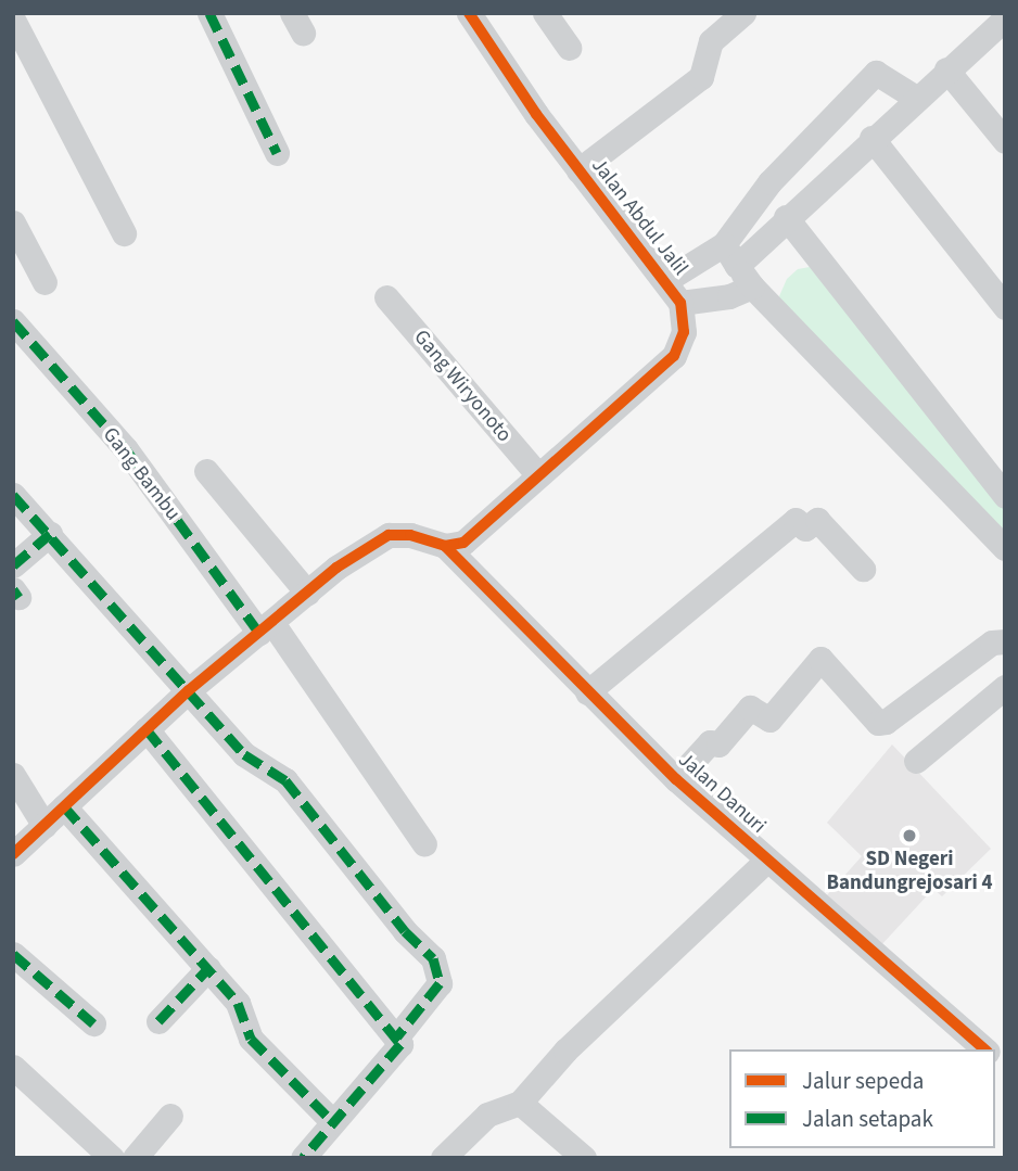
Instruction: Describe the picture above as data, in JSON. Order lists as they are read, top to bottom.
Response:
{
  "streets": {
    "street": [
      "Jalan Abdul Jalil",
      "Gang Wiryonoto",
      "Gang Bambu",
      "Jalan Danuri"
    ]
  },
  "crossings": [
    ["Jalan Abdul Jalil", "Gang Wiryonoto"],
    ["Jalan Abdul Jalil", "Jalan Danuri"]
  ],
  "places": ["SD Negeri Bandungrejosari 4"],
  "legend": ["Jalur sepeda", "Jalan setapak"]
}
